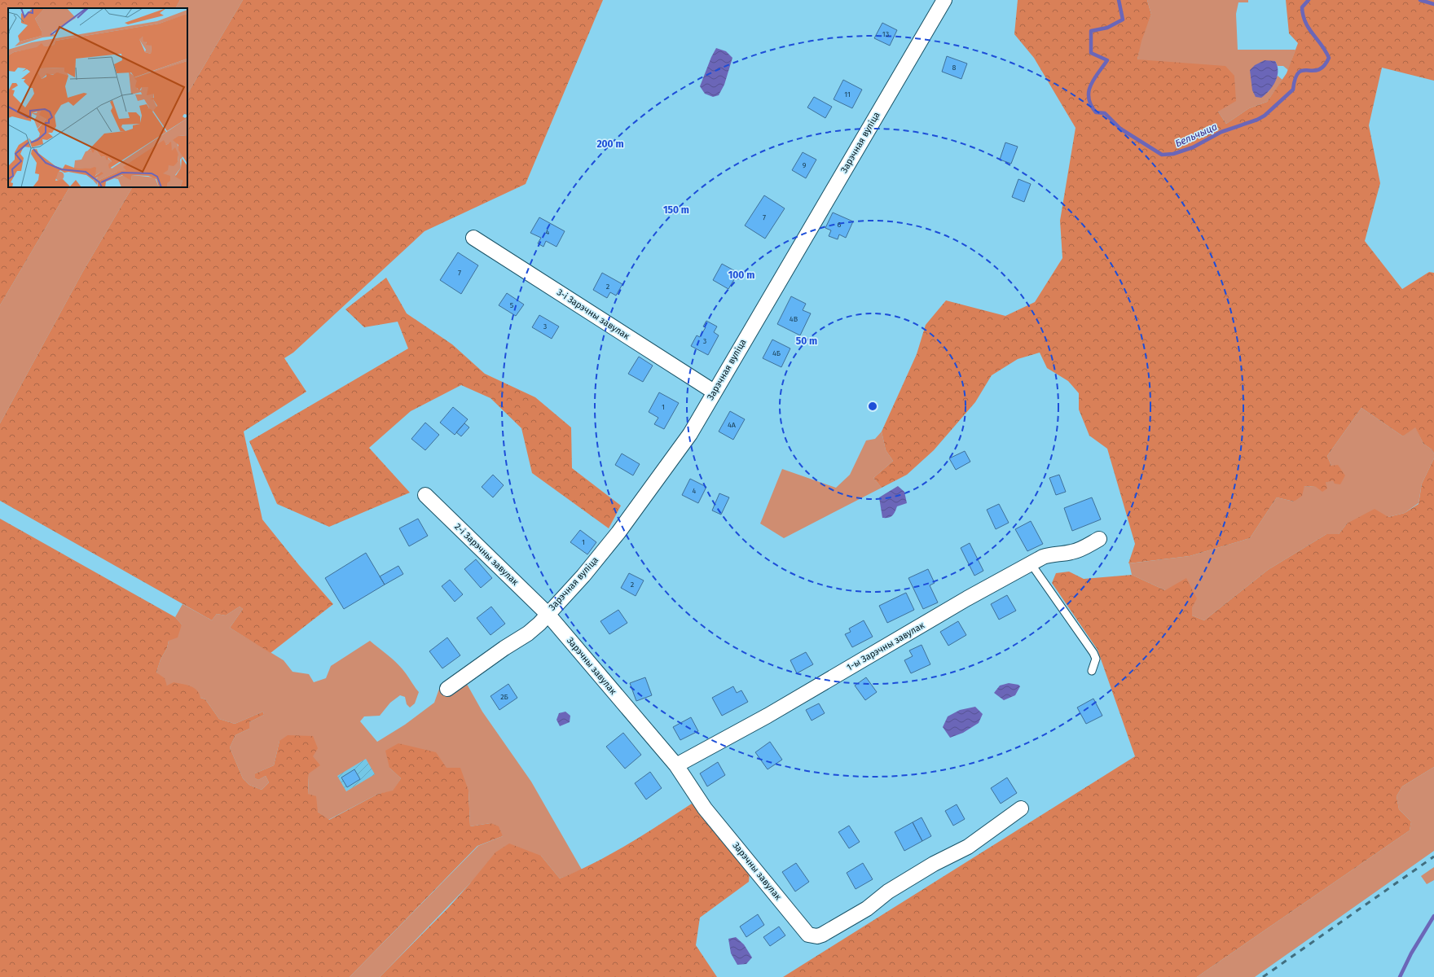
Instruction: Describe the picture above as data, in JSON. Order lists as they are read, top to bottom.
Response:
{
  "streets": {
    "street": [
      "Зарэчная вуліца",
      "3-і Зарэчны завулак",
      "2-і Зарэчны завулак",
      "1-ы Зарэчны завулак",
      "Зарэчны завулак"
    ]
  },
  "crossings": [
    ["Зарэчная вуліца", "3-і Зарэчны завулак"],
    ["Зарэчная вуліца", "2-і Зарэчны завулак"],
    ["Зарэчная вуліца", "Зарэчны завулак"],
    ["2-і Зарэчны завулак", "Зарэчны завулак"],
    ["1-ы Зарэчны завулак", "Зарэчны завулак"]
  ],
  "water": ["Бельчыца"],
  "house_numbers": [
    "13",
    "8",
    "11",
    "9",
    "7",
    "6",
    "4",
    "7",
    "2",
    "5",
    "4В",
    "3",
    "3",
    "4Б",
    "1",
    "4А",
    "4",
    "1",
    "2",
    "2Б"
  ],
  "rings": [
    "200 m",
    "150 m",
    "100 m",
    "50 m"
  ]
}
